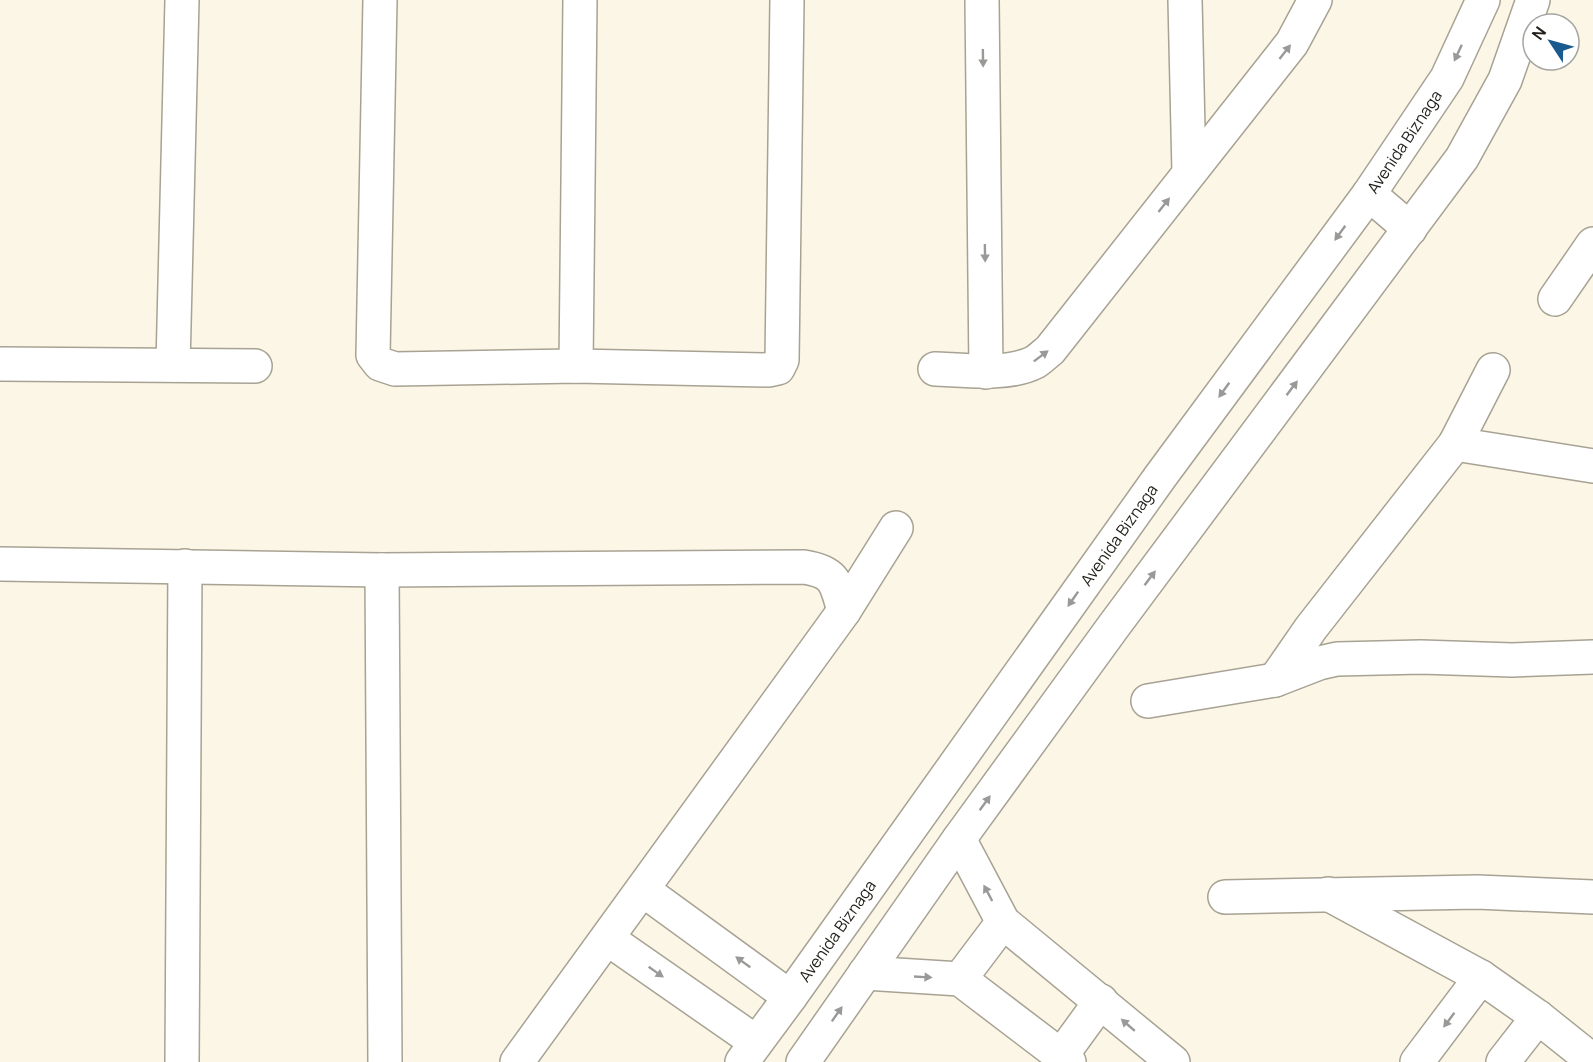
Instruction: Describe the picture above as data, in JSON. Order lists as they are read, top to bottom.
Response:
{
  "streets": {
    "street": ["Avenida Biznaga"]
  },
  "north": "top left"
}
